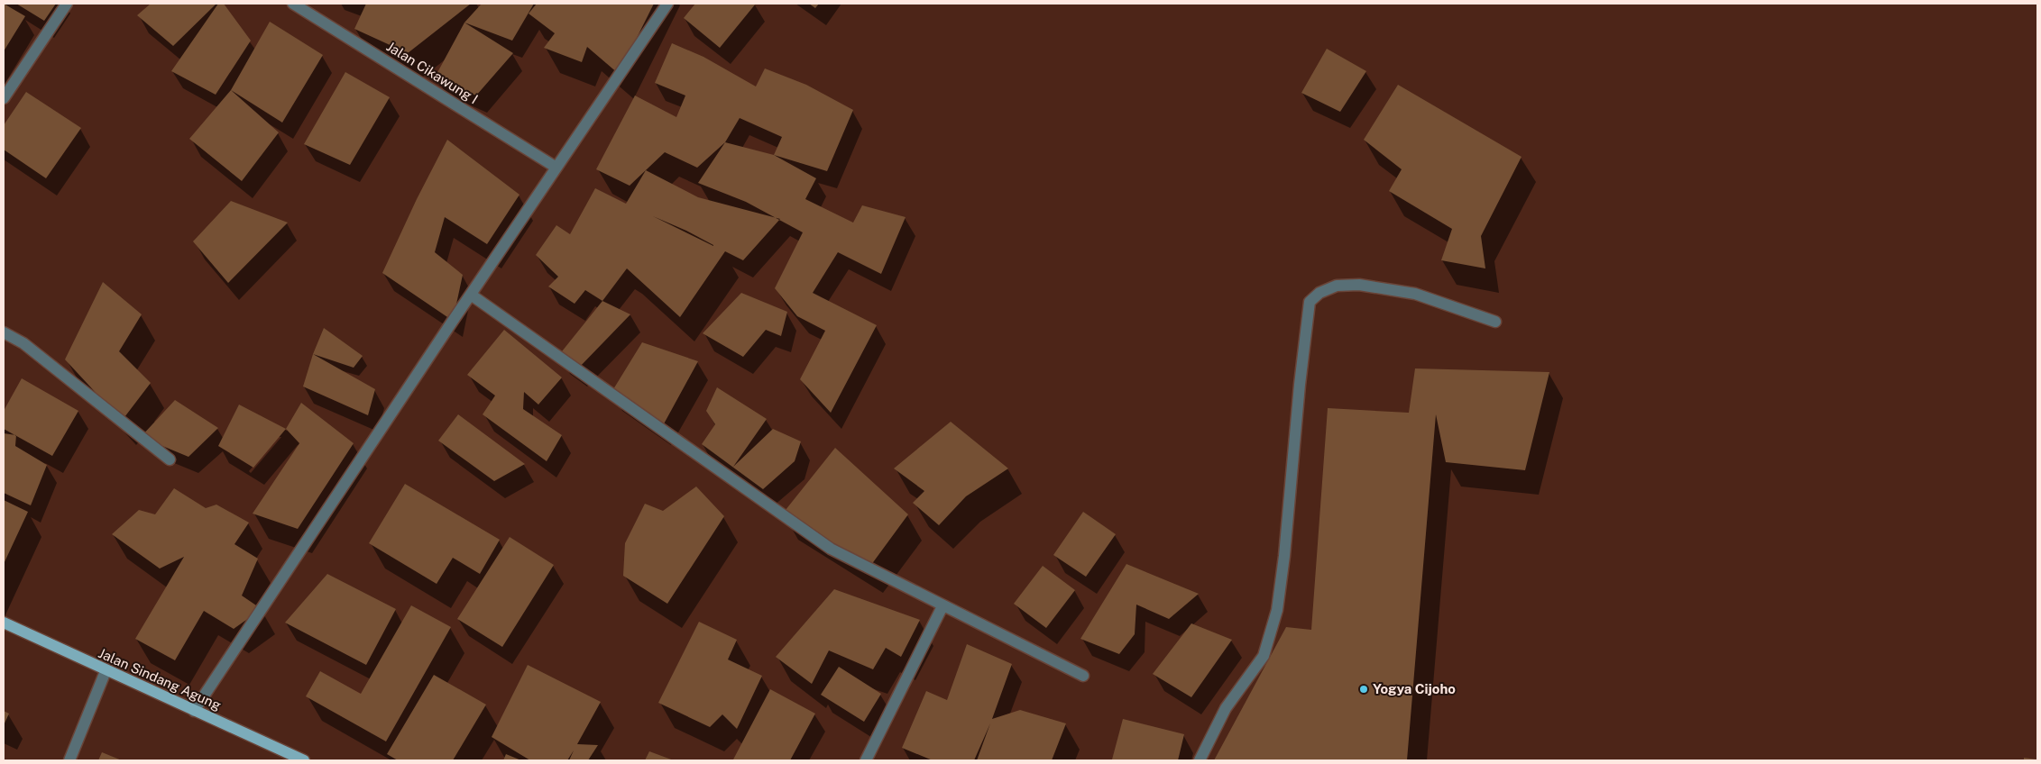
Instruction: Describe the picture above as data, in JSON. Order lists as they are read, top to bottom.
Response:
{
  "streets": {
    "main road": ["Jalan Sindang Agung"],
    "street": ["Jalan Cikawung I"]
  },
  "places": ["Yogya Cijoho"]
}
